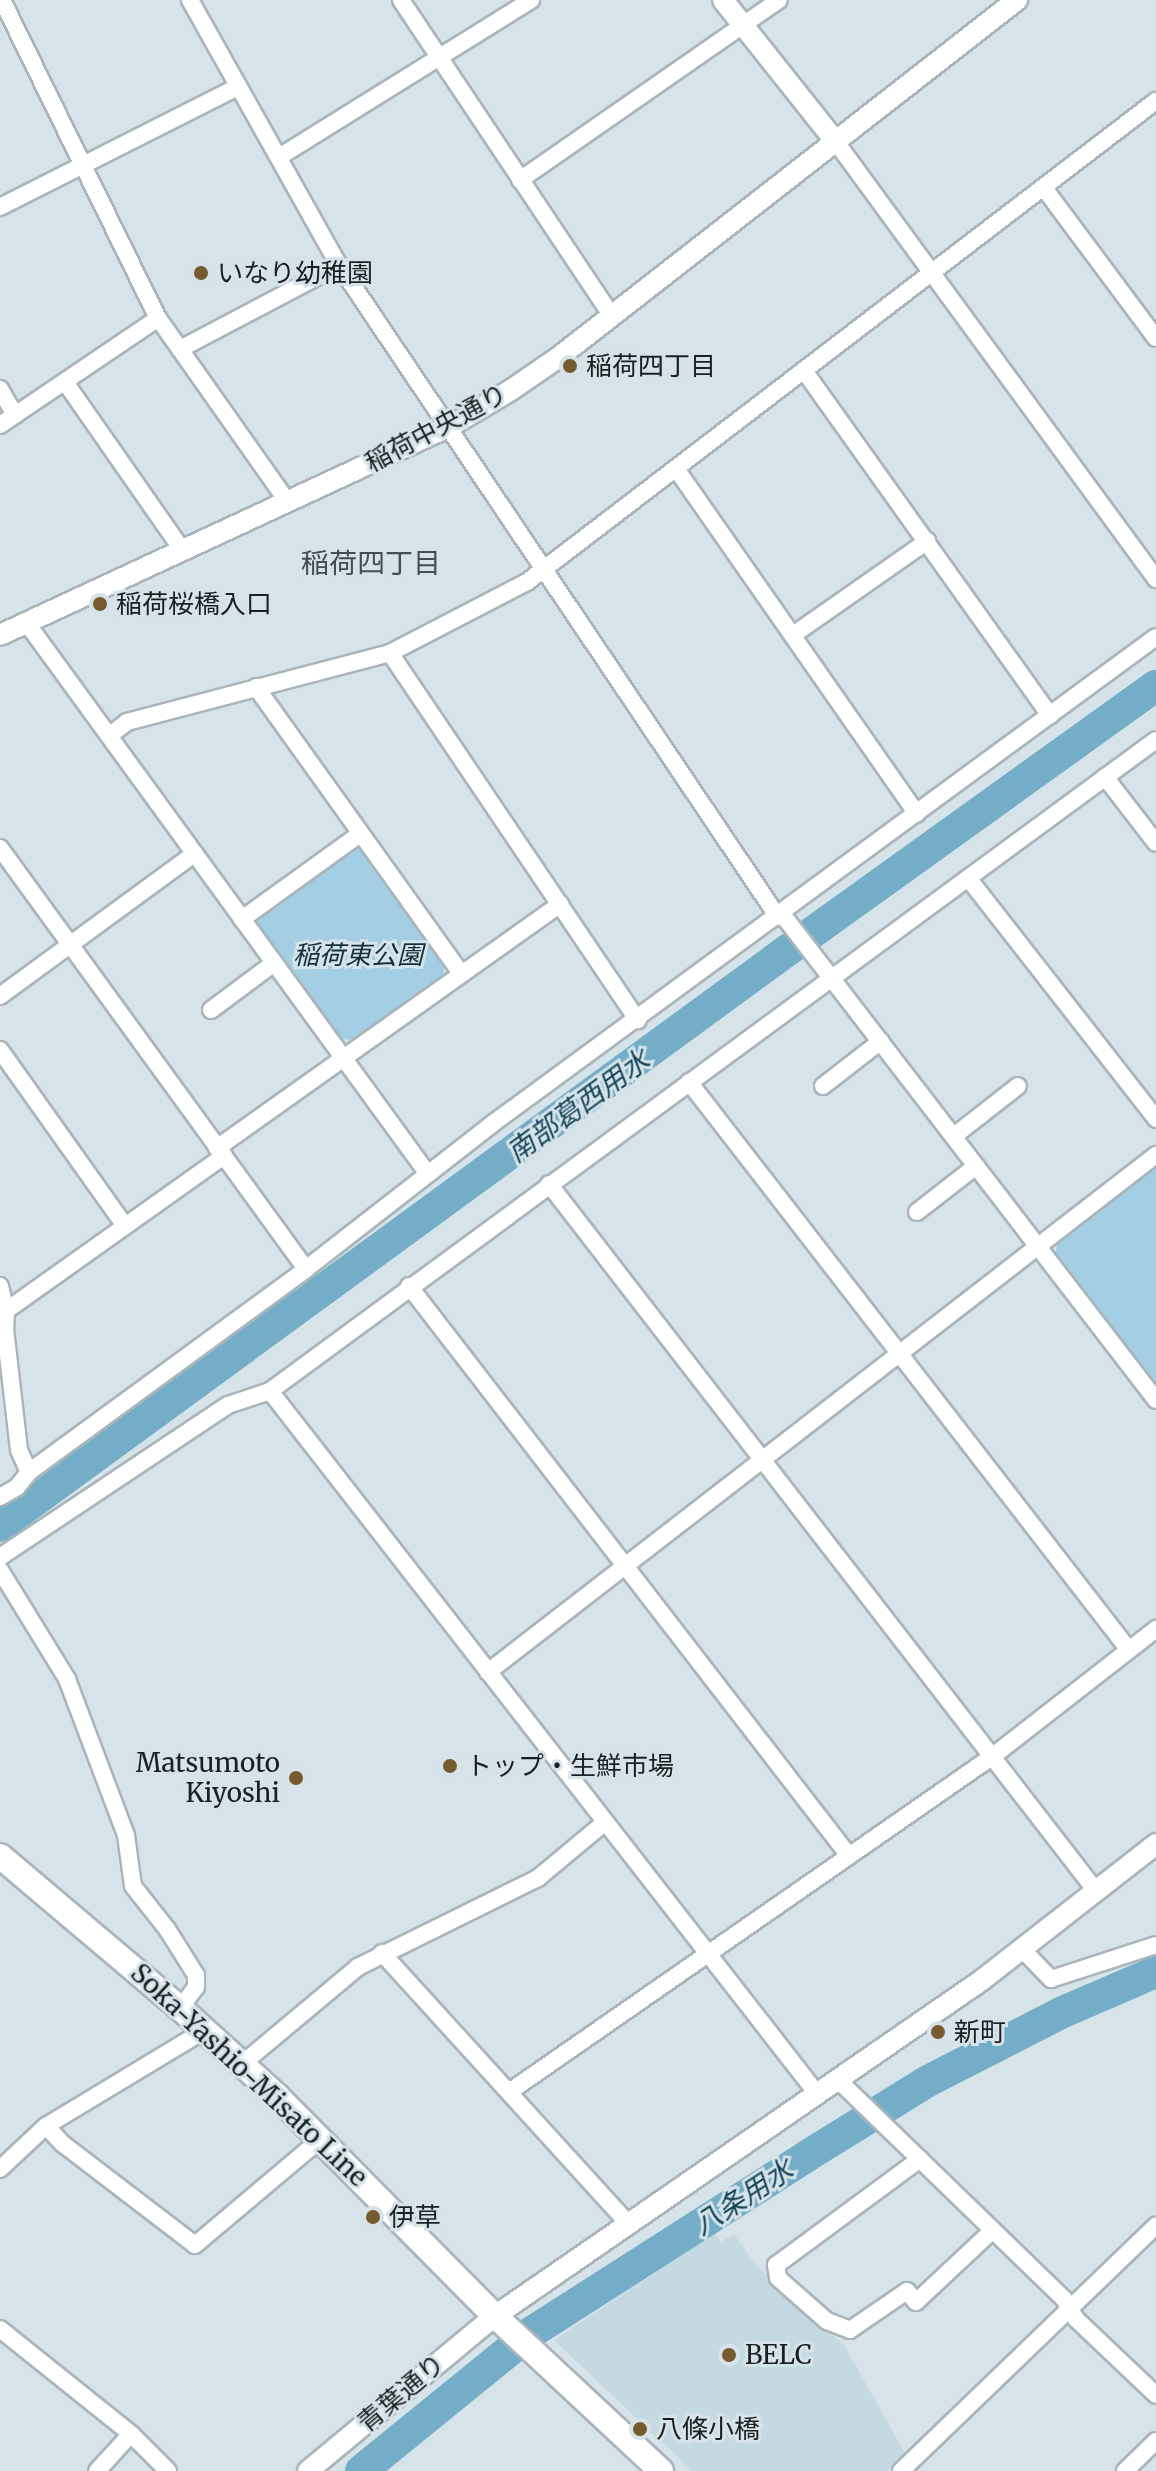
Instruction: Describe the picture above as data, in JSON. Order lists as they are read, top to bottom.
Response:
{
  "streets": {
    "main road": ["Soka-Yashio-Misato Line"],
    "street": ["稲荷中央通り", "青葉通り"]
  },
  "crossings": [
    ["Soka-Yashio-Misato Line", "青葉通り"]
  ],
  "districts": ["稲荷四丁目"],
  "water": ["南部葛西用水", "八条用水"],
  "parks": ["稲荷東公園"],
  "places": [
    "いなり幼稚園",
    "稲荷四丁目",
    "稲荷桜橋入口",
    "トップ・生鮮市場",
    "Matsumoto Kiyoshi",
    "新町",
    "伊草",
    "BELC",
    "八條小橋"
  ]
}
